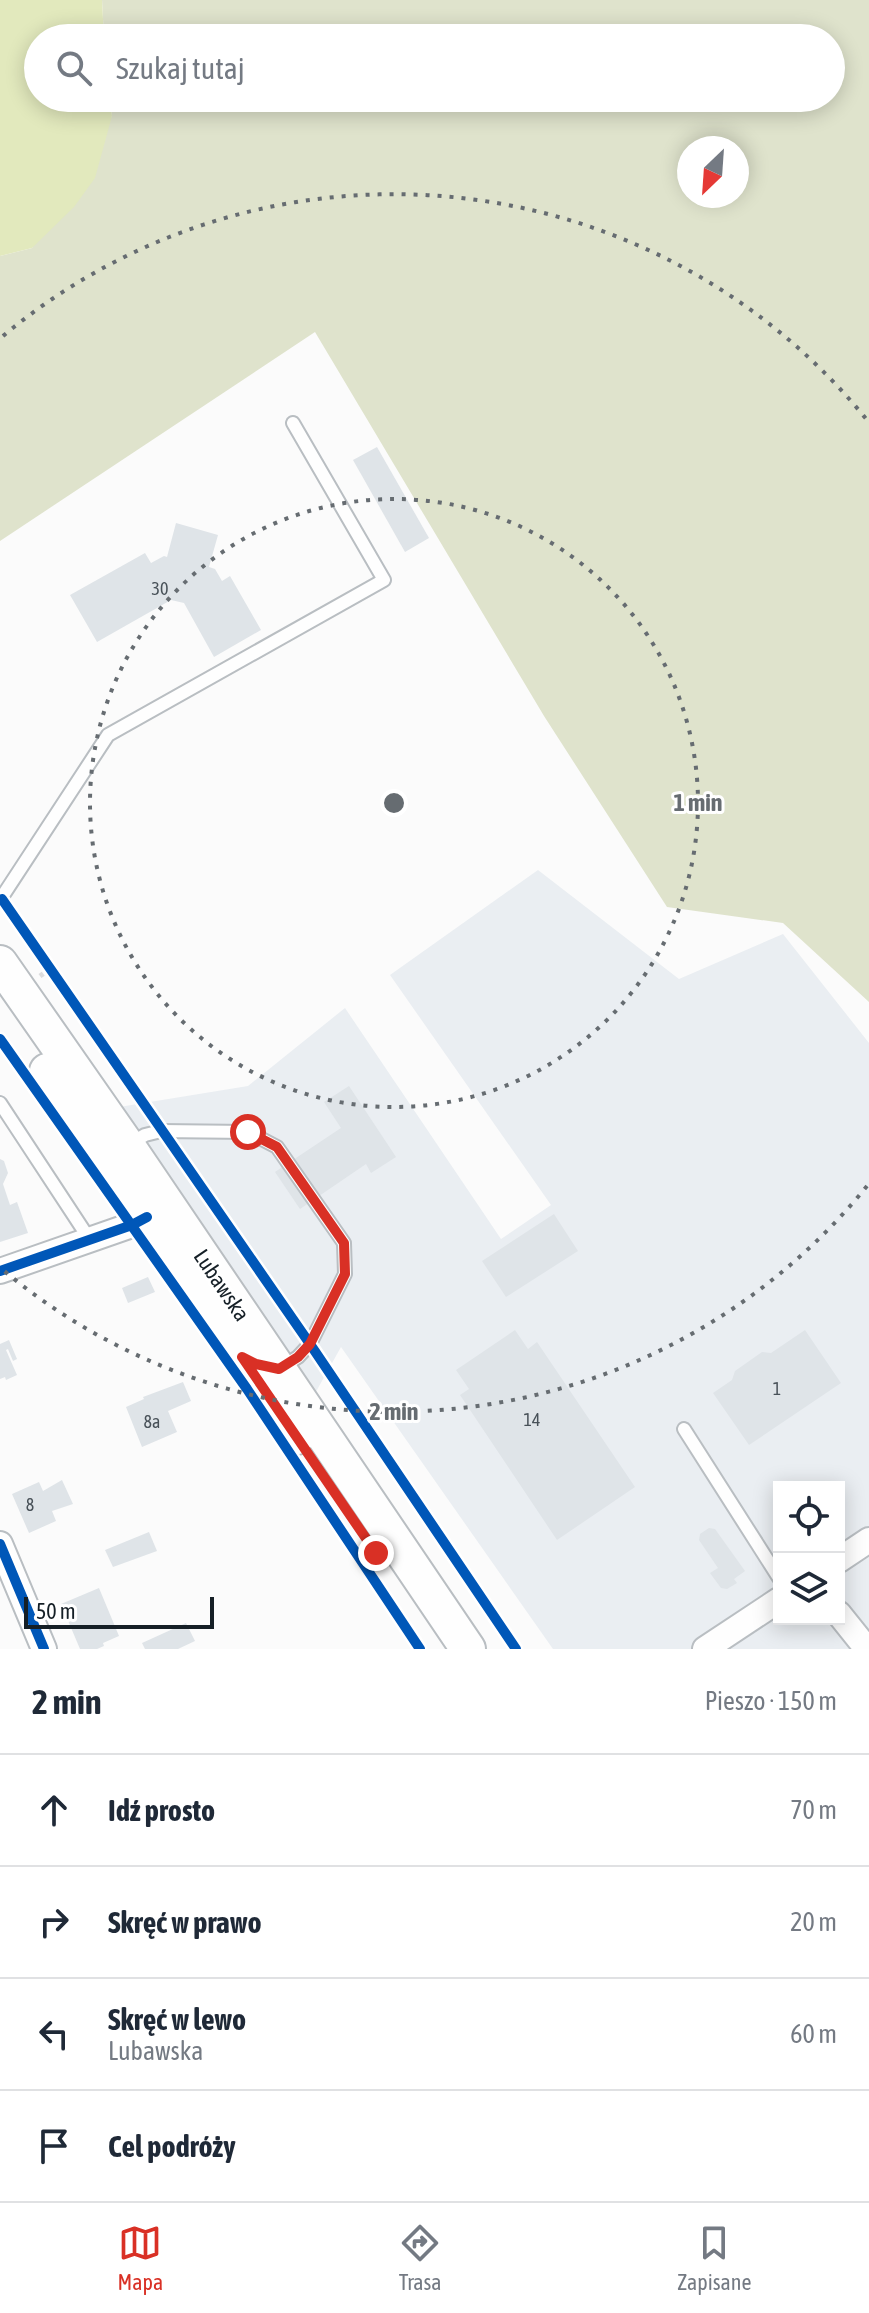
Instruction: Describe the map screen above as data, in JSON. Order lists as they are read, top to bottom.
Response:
{
  "streets": {
    "main road": ["Lubawska"]
  },
  "house_numbers": [
    "30",
    "1",
    "14",
    "8a",
    "8"
  ],
  "scale_bar": "50 m",
  "north": "bottom left",
  "page": {
    "search": "Szukaj tutaj",
    "scale": "50 m",
    "heading": ["2 min", "Pieszo · 150 m"],
    "list": [
      ["Idź prosto", "70 m"],
      ["Skręć w prawo", "20 m"],
      ["Skręć w lewo", "Lubawska", "60 m"],
      "Cel podróży"
    ],
    "nav": ["Mapa", "Trasa", "Zapisane"]
  },
  "rings": ["1 min", "2 min"]
}
